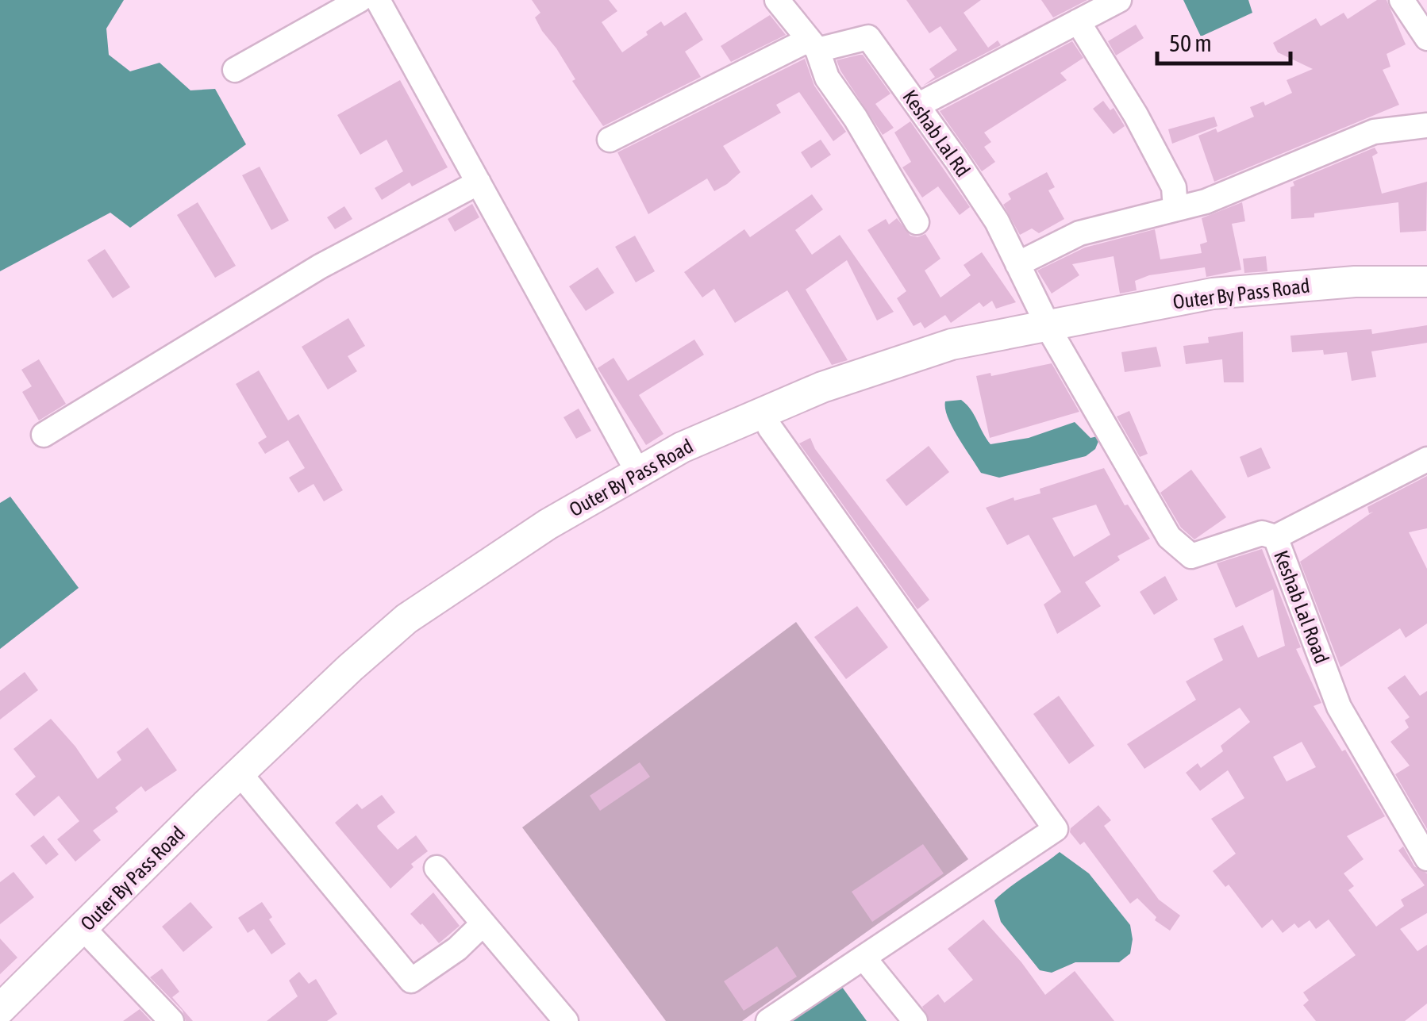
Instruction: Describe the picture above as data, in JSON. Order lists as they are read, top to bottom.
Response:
{
  "streets": {
    "main road": ["Outer By Pass Road"],
    "street": ["Keshab Lal Rd", "Keshab Lal Road"]
  },
  "crossings": [
    ["Keshab Lal Rd", "Outer By Pass Road"],
    ["Keshab Lal Rd", "Keshab Lal Road"],
    ["Outer By Pass Road", "Keshab Lal Road"]
  ],
  "scale_bar": "50 m"
}
